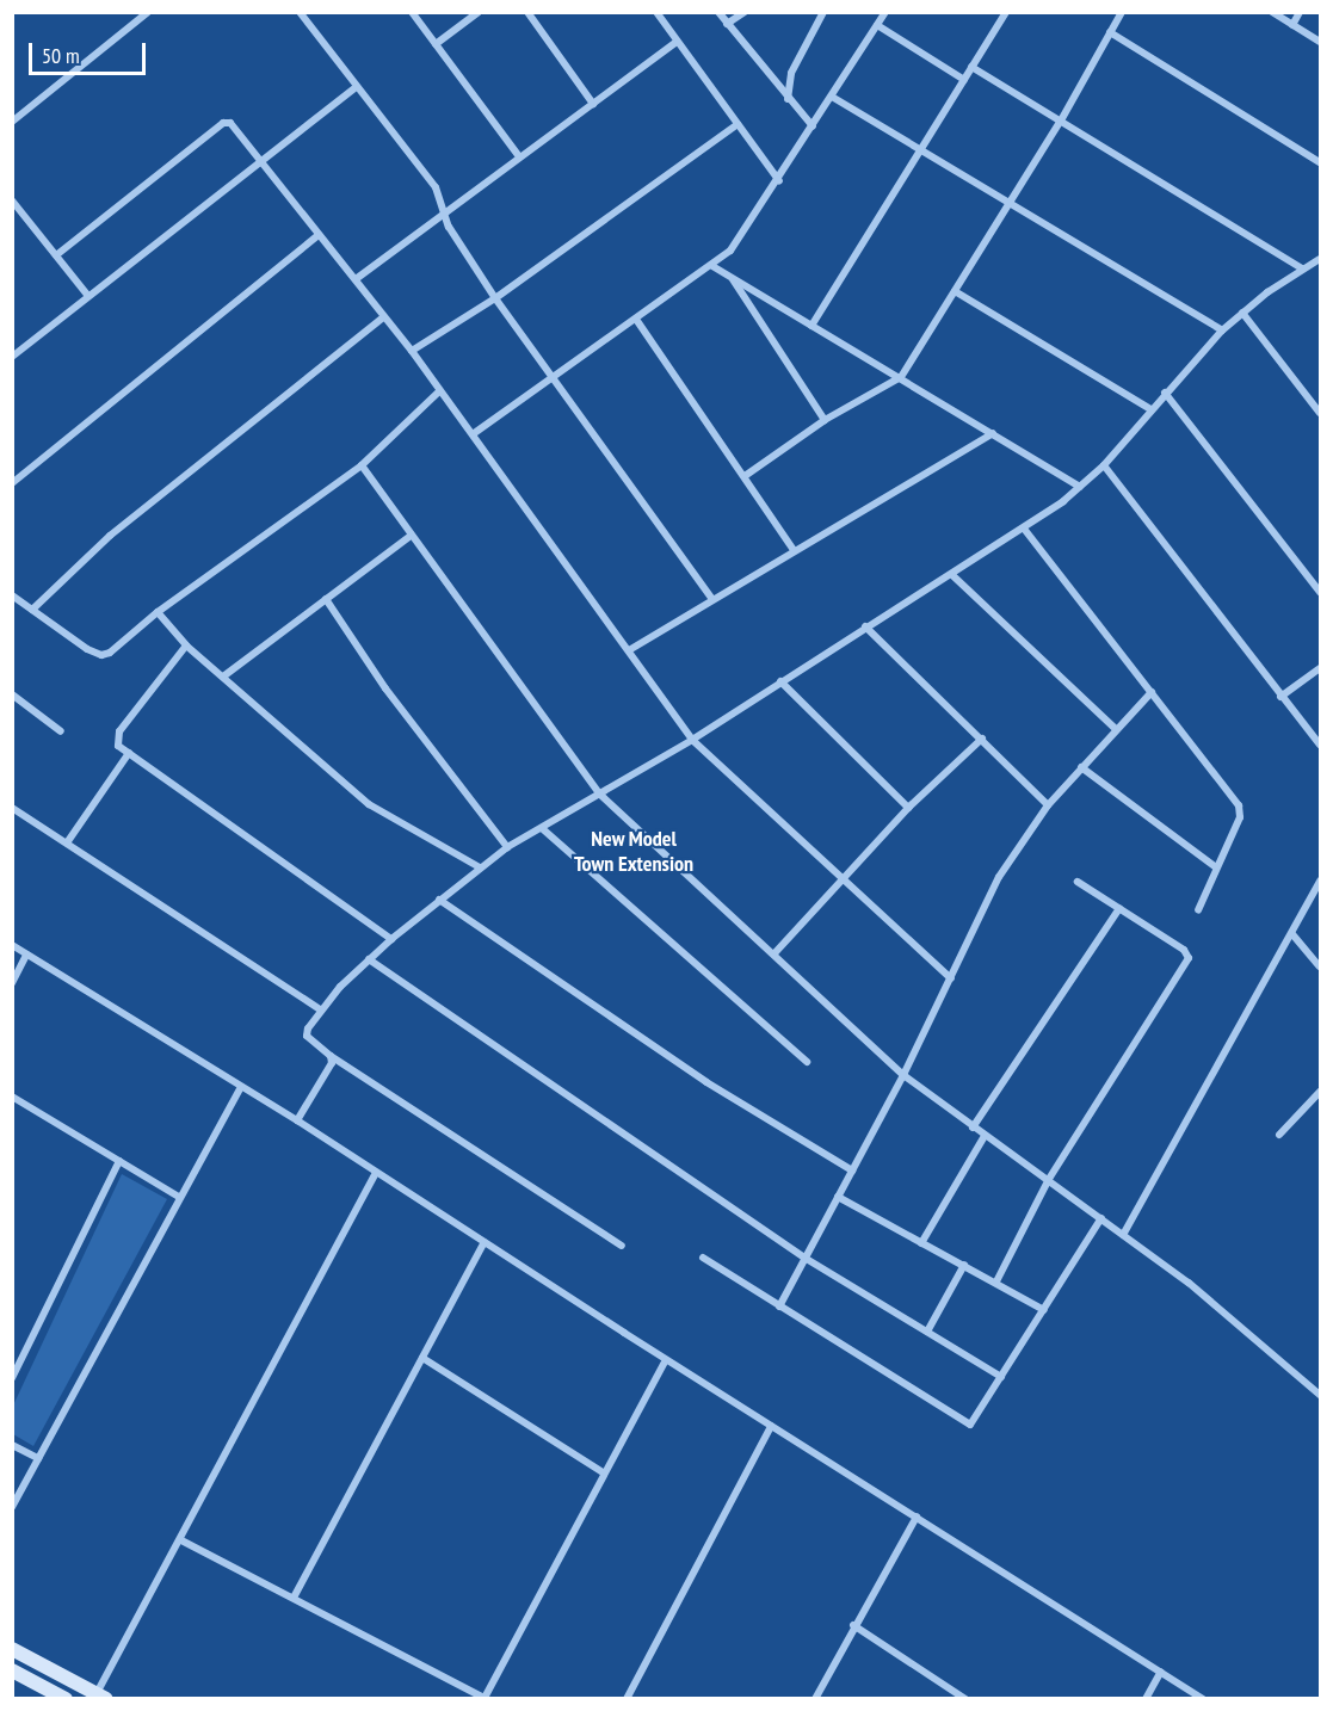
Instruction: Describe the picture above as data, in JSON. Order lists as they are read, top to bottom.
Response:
{
  "districts": ["New Model Town Extension"],
  "scale_bar": "50 m"
}
